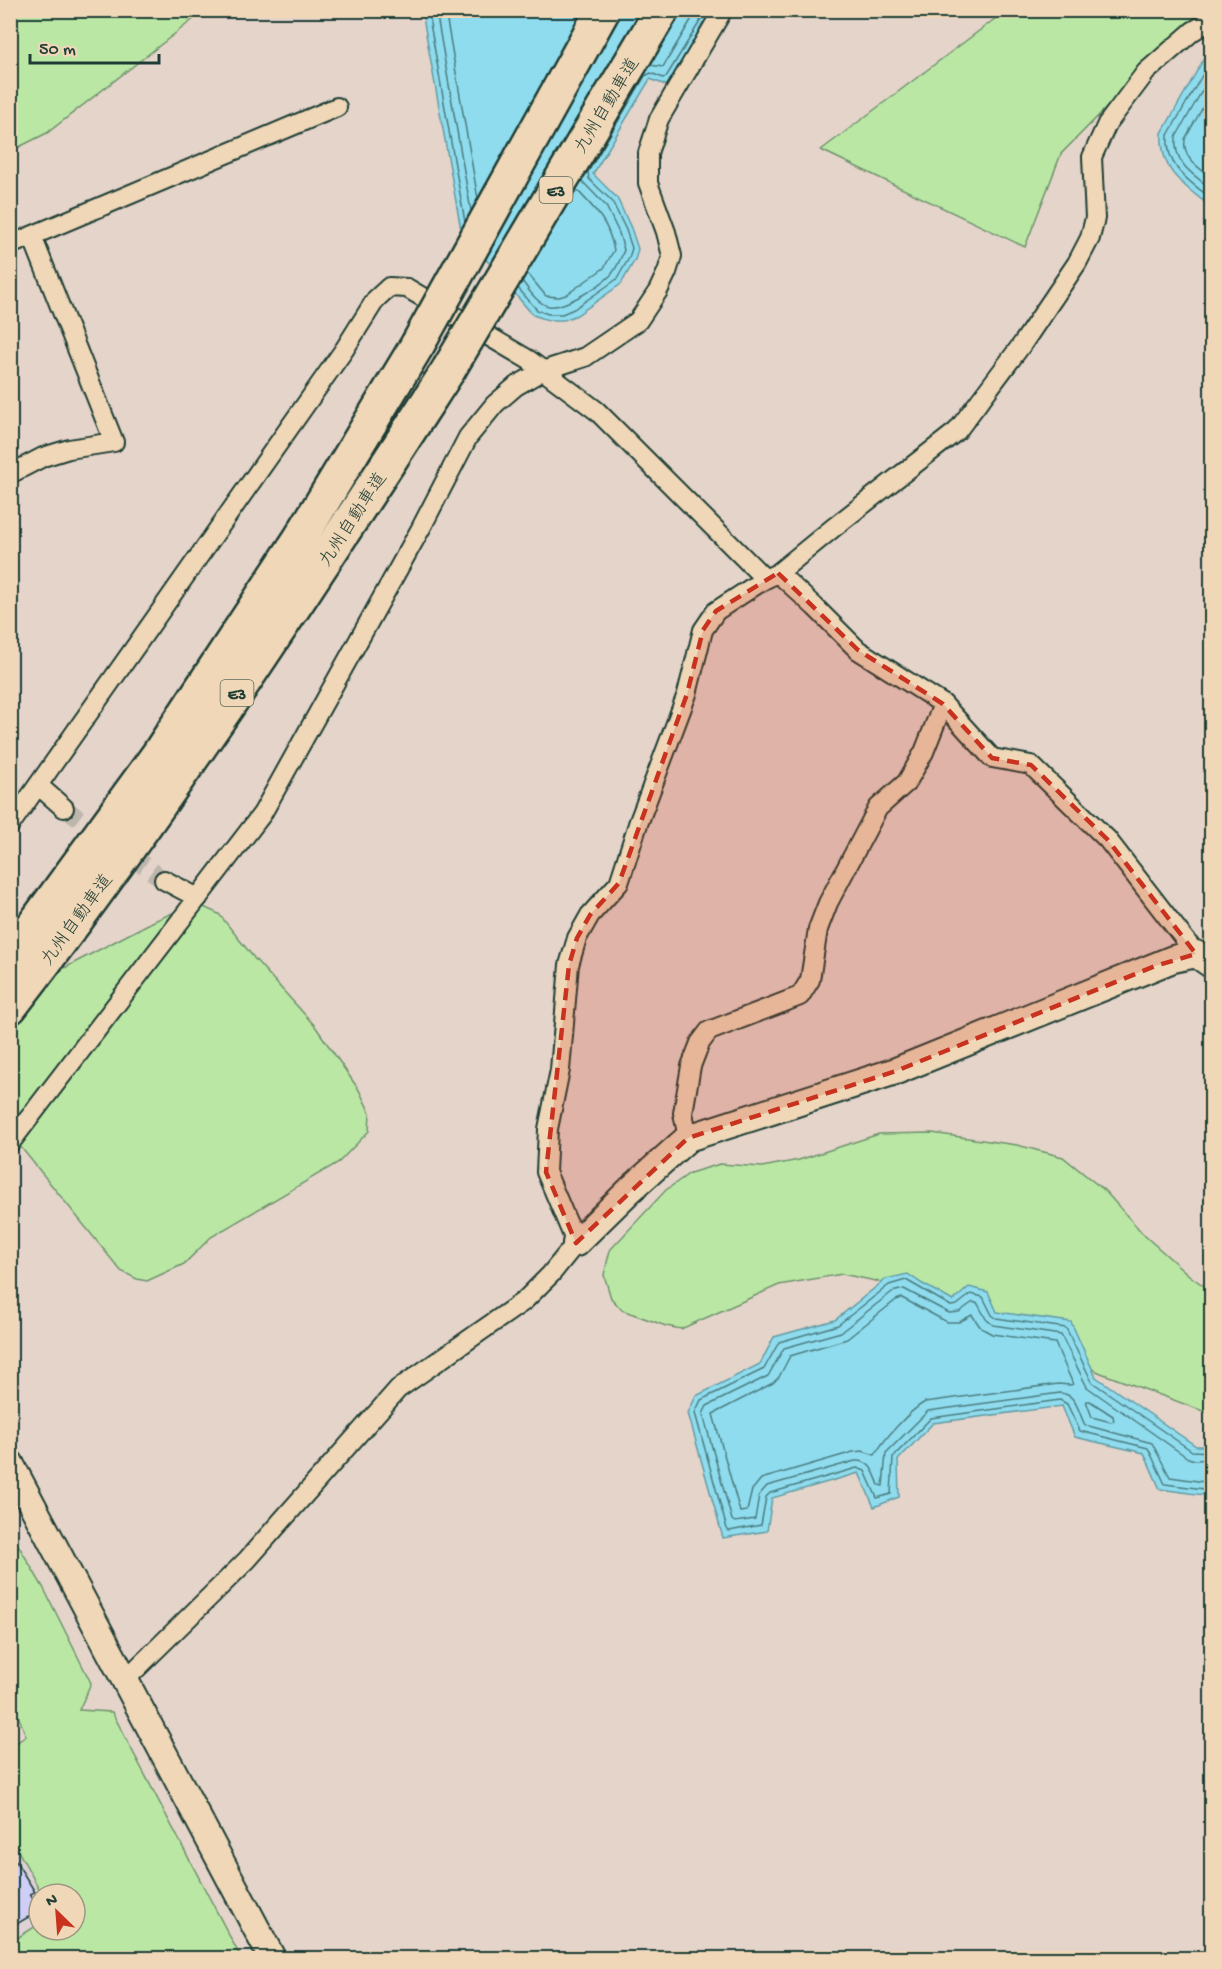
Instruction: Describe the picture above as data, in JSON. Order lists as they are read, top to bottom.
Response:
{
  "streets": {
    "highway": ["九州自動車道", "E3"]
  },
  "scale_bar": "50 m",
  "north": "top left"
}
